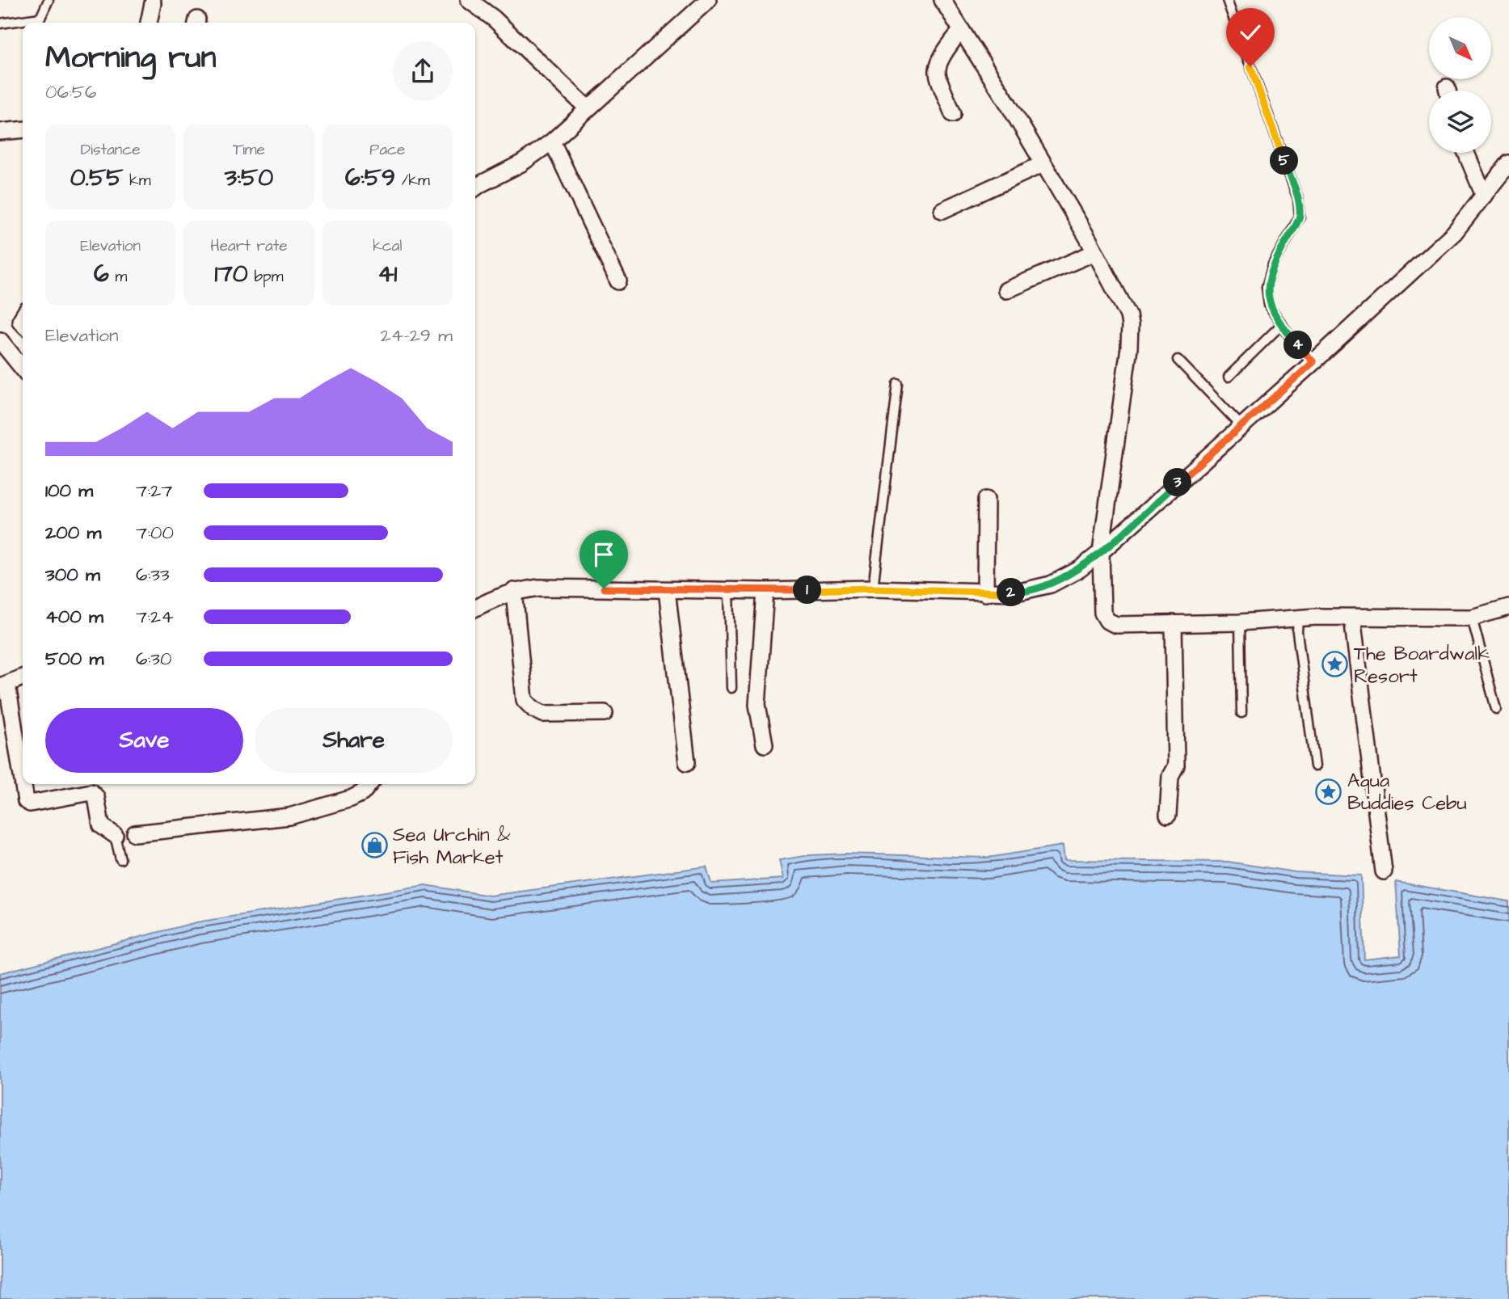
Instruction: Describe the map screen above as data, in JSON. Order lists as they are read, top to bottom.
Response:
{
  "places": {
    "place": ["The Boardwalk Resort", "Aqua Buddies Cebu"],
    "shop": ["Sea Urchin & Fish Market"]
  },
  "north": "bottom right",
  "page": {
    "heading": ["Morning run", "06:56"],
    "stats": [
      ["Distance", "0.55 km"],
      ["Time", "3:50"],
      ["Pace", "6:59 /km"],
      ["Elevation", "6 m"],
      ["Heart rate", "170 bpm"],
      ["kcal", "41"]
    ],
    "pins": [
      "5",
      "4",
      "3",
      "1",
      "2"
    ],
    "chart": ["Elevation", "24–29 m"],
    "list": [
      {
        "name": "100 m",
        "note": "7:27"
      },
      {
        "name": "200 m",
        "note": "7:00"
      },
      {
        "name": "300 m",
        "note": "6:33"
      },
      {
        "name": "400 m",
        "note": "7:24"
      },
      {
        "name": "500 m",
        "note": "6:30"
      }
    ],
    "buttons": ["Save", "Share"]
  }
}
